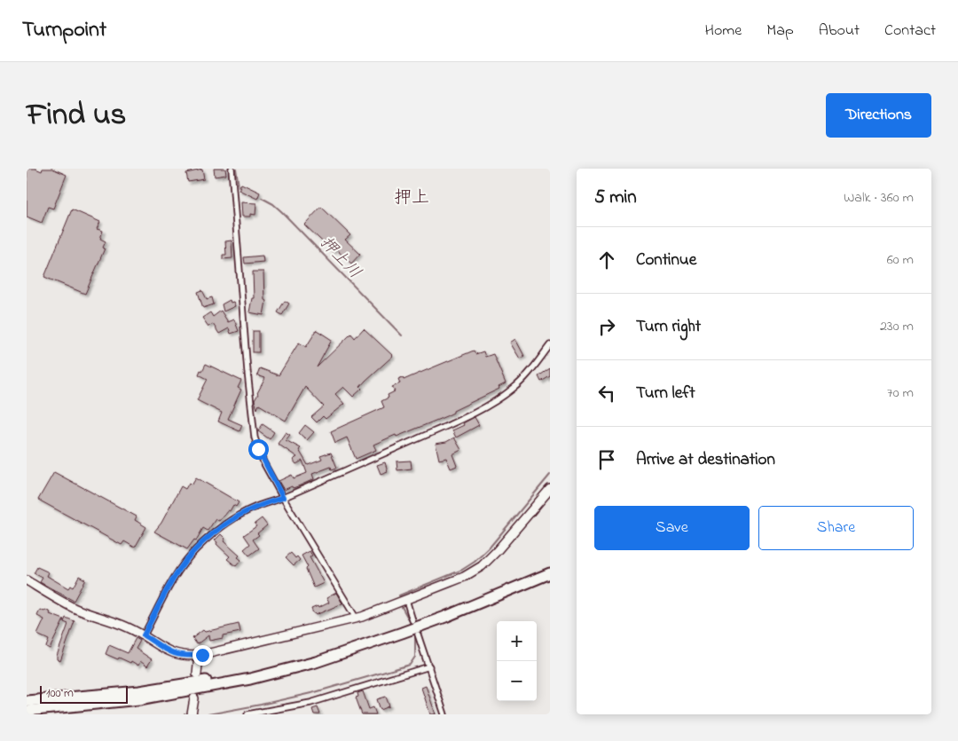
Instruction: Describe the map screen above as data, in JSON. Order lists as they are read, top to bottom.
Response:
{
  "districts": ["押上"],
  "water": ["押上川"],
  "scale_bar": "100 m",
  "page": {
    "header": "Turnpoint",
    "nav": [
      "Home",
      "Map",
      "About",
      "Contact"
    ],
    "title": "Find us",
    "buttons": [
      "Directions",
      ["Save", "Share"]
    ],
    "heading": ["5 min", "Walk · 360 m"],
    "list": [
      ["Continue", "60 m"],
      ["Turn right", "230 m"],
      ["Turn left", "70 m"],
      "Arrive at destination"
    ],
    "map_buttons": ["+", "−"],
    "scale": "100 m"
  }
}
